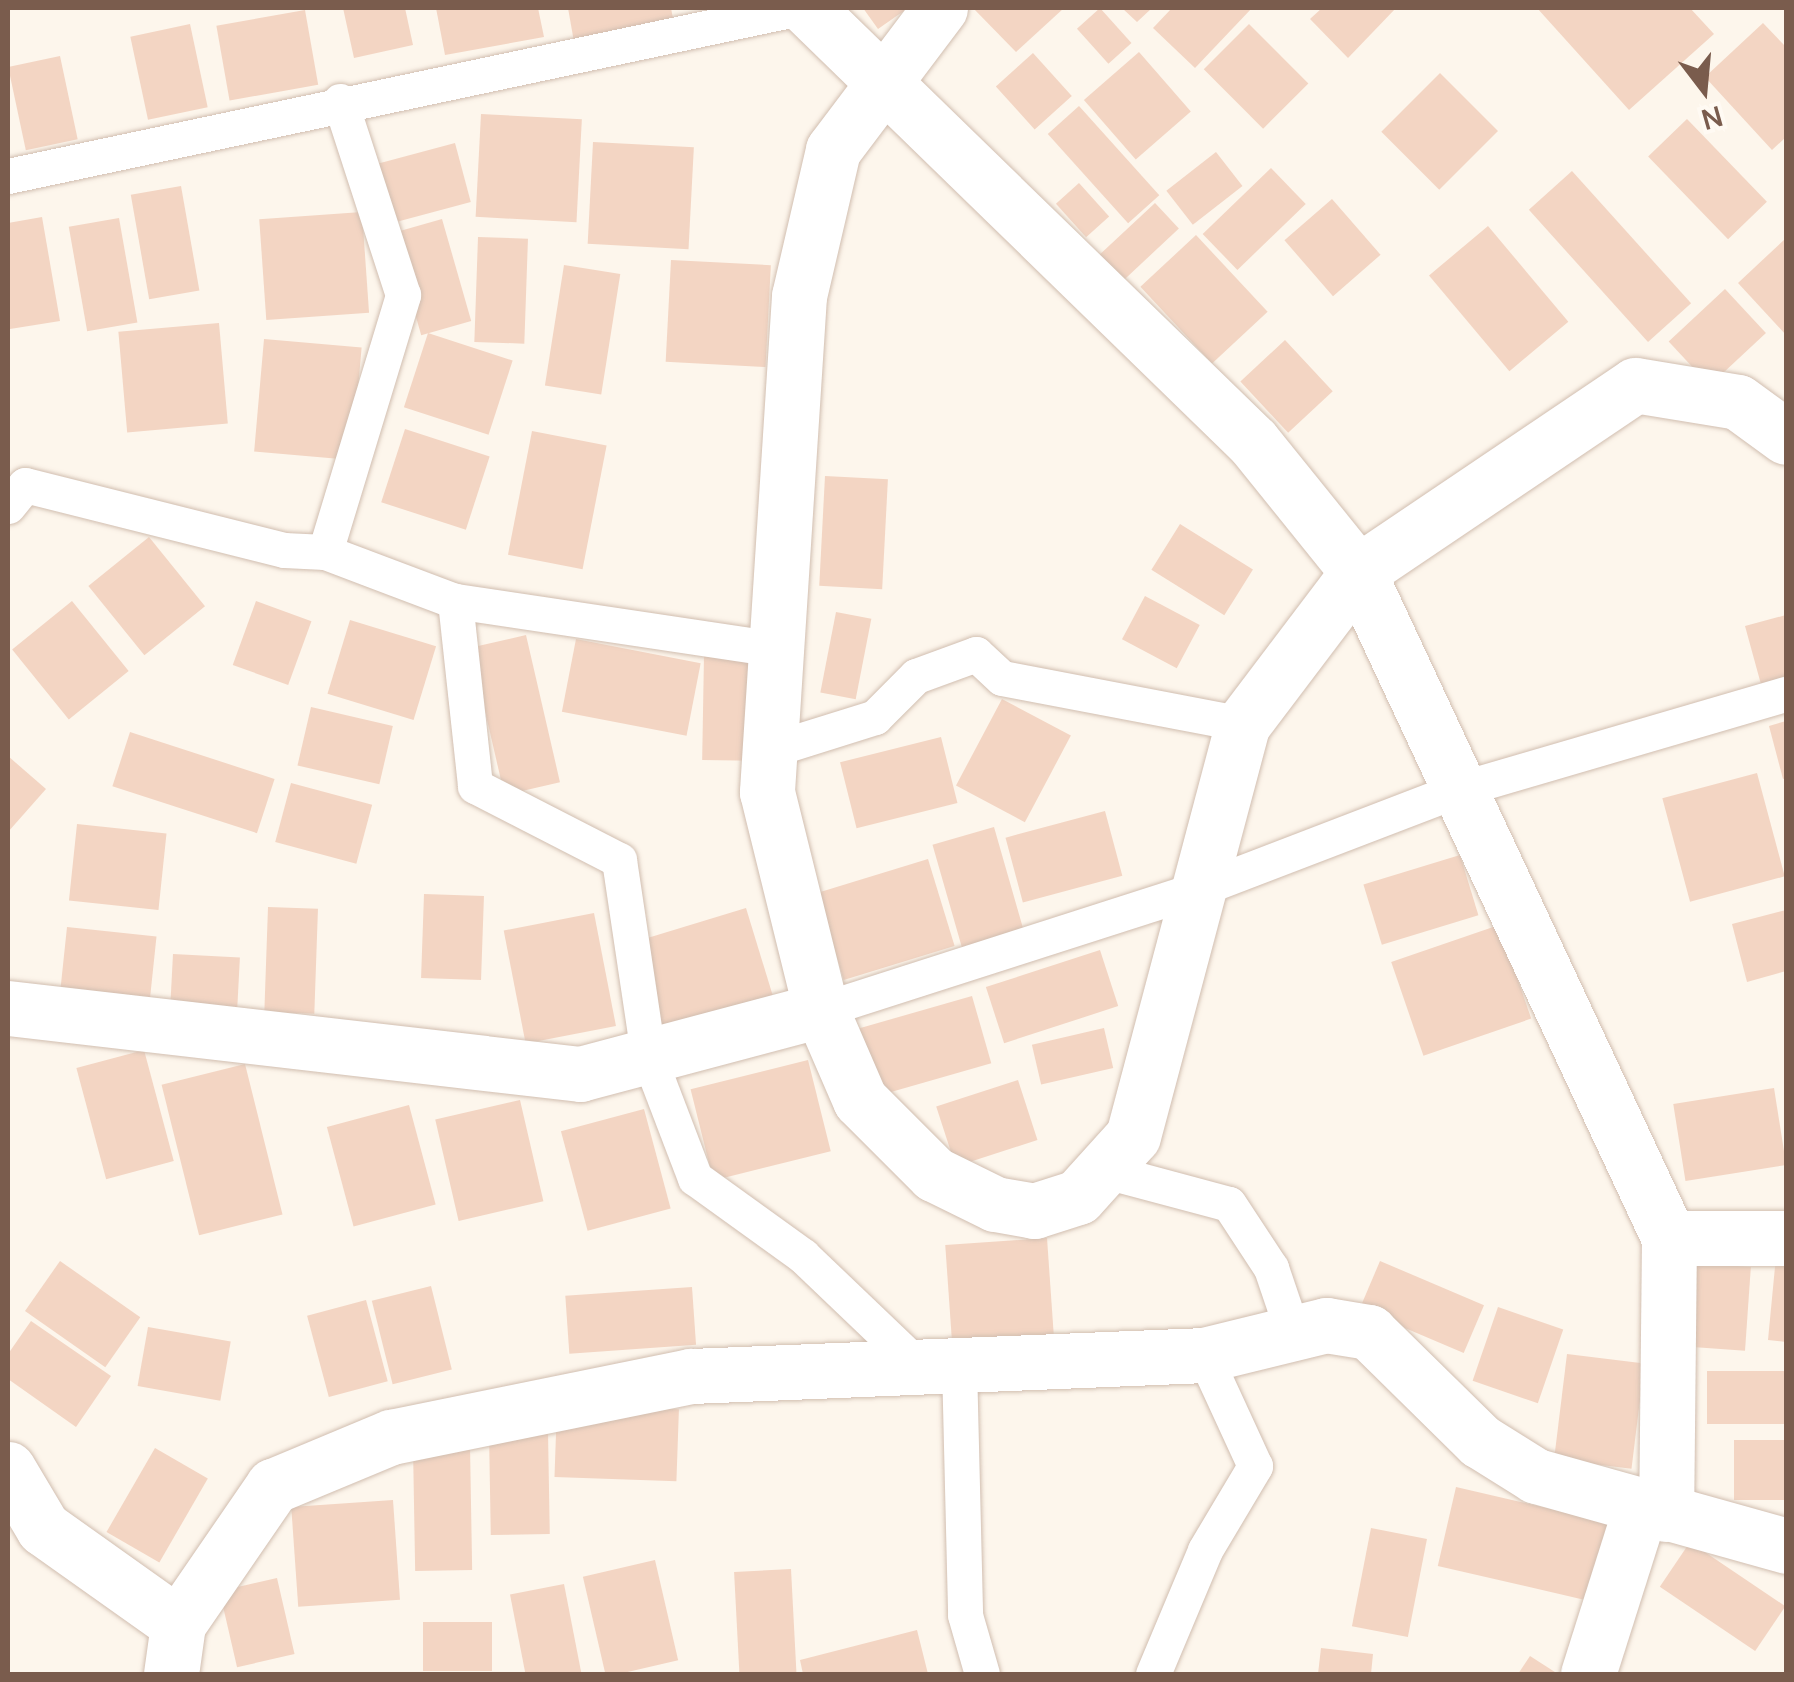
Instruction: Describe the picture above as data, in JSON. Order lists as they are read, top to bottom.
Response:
{
  "north": "bottom"
}
